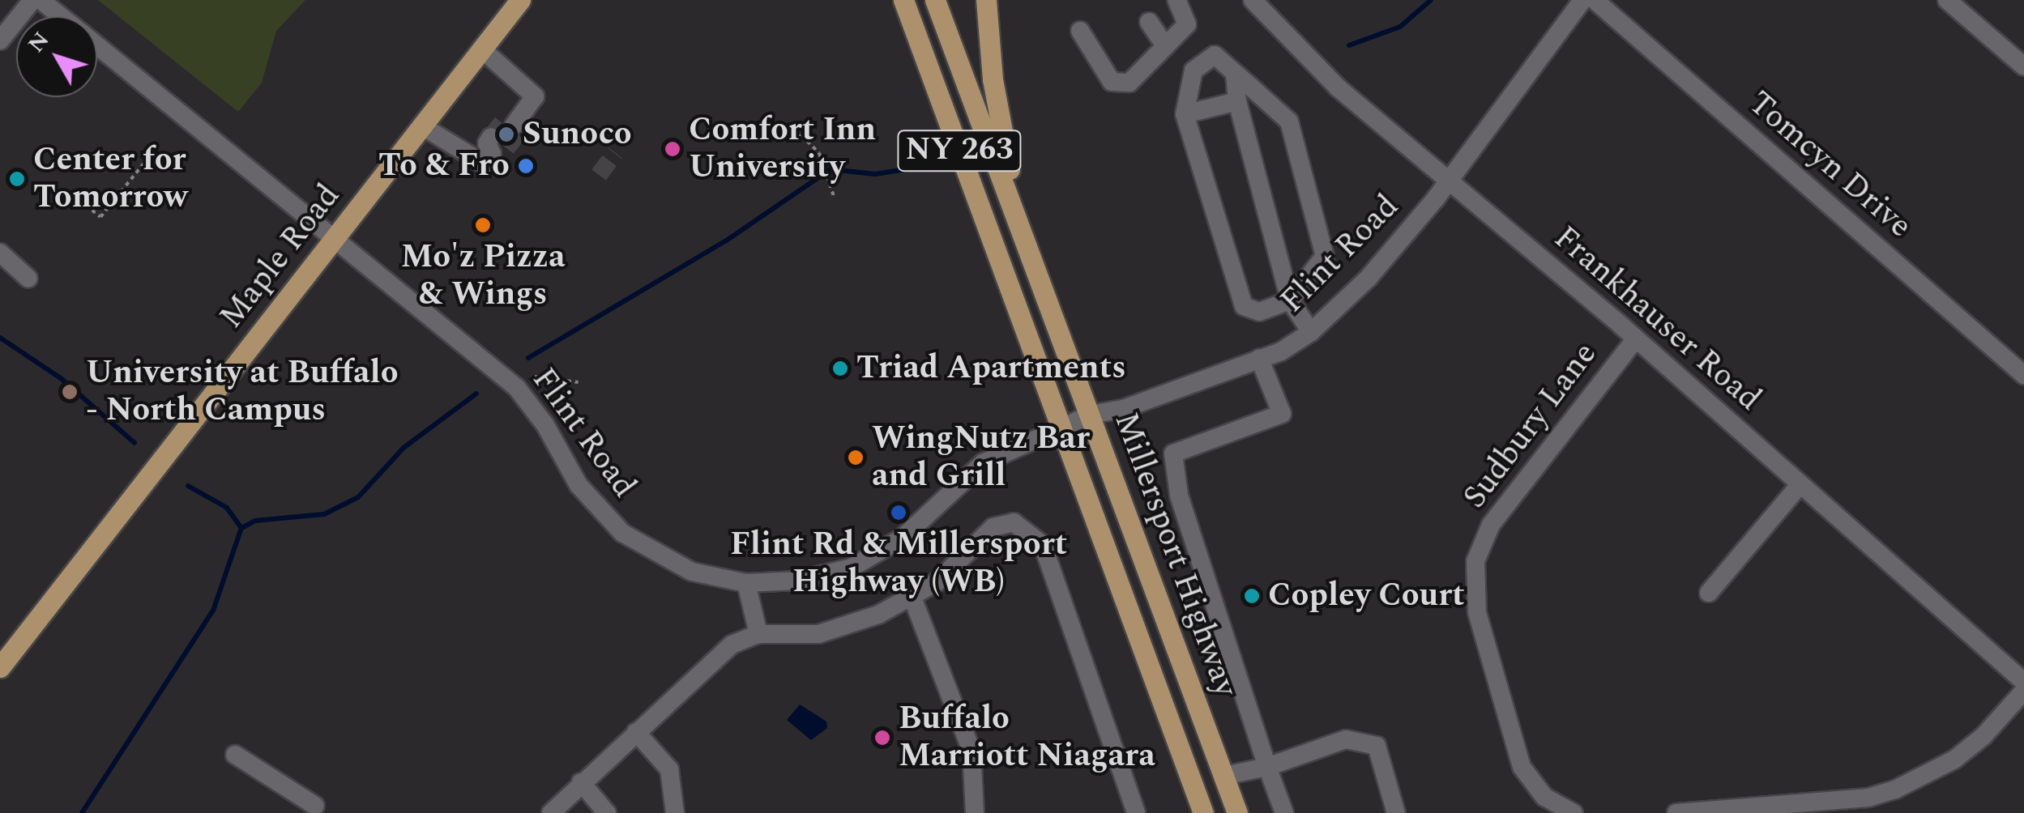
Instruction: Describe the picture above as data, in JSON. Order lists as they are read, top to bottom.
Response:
{
  "streets": {
    "main road": ["NY 263", "Maple Road", "Millersport Highway"],
    "street": [
      "Tomcyn Drive",
      "Flint Road",
      "Frankhauser Road",
      "Sudbury Lane"
    ]
  },
  "crossings": [
    ["Flint Road", "Maple Road"],
    ["Flint Road", "Frankhauser Road"],
    ["Flint Road", "Millersport Highway"],
    ["Frankhauser Road", "Sudbury Lane"]
  ],
  "places": [
    "Sunoco",
    "Comfort Inn University",
    "To & Fro",
    "Center for Tomorrow",
    "Mo'z Pizza & Wings",
    "Triad Apartments",
    "University at Buffalo - North Campus",
    "WingNutz Bar and Grill",
    "Flint Rd & Millersport Highway (WB)",
    "Copley Court",
    "Buffalo Marriott Niagara"
  ],
  "north": "top left"
}
